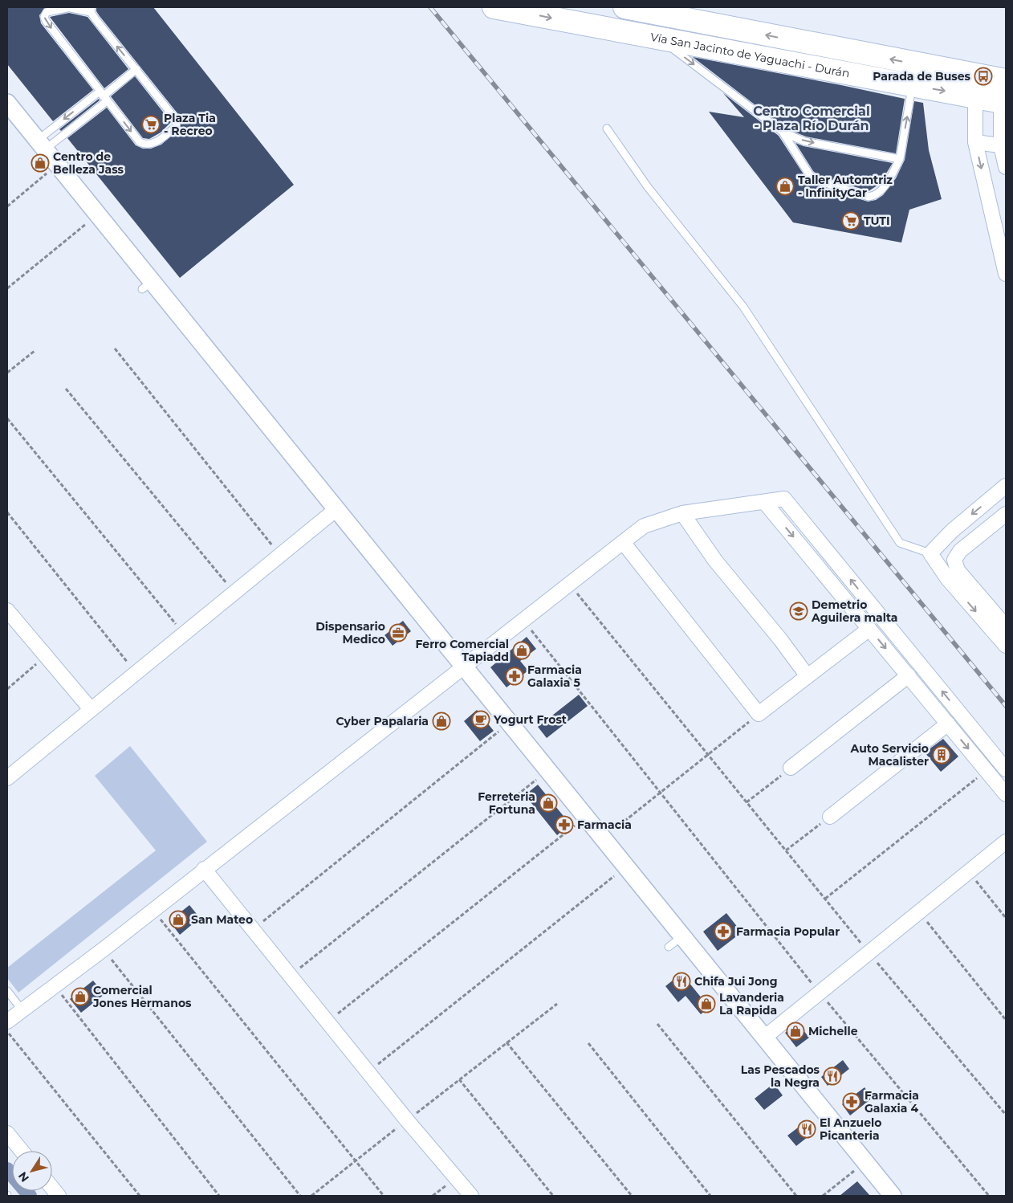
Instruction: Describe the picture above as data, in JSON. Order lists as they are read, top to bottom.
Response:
{
  "streets": {
    "main road": ["Vía San Jacinto de Yaguachi - Durán"]
  },
  "districts": ["Centro Comercial - Plaza Río Durán"],
  "places": {
    "bus stop": ["Parada de Buses"],
    "supermarket": ["Plaza Tia - Recreo", "TUTI"],
    "shop": [
      "Centro de Belleza Jass",
      "Taller Automtriz - InfinityCar",
      "Ferro Comercial Tapiadd",
      "Cyber Papalaria",
      "Ferreteria Fortuna",
      "San Mateo",
      "Comercial Jones Hermanos",
      "Lavanderia La Rapida",
      "Michelle"
    ],
    "school or university": ["Demetrio Aguilera malta"],
    "office": ["Dispensario Medico"],
    "pharmacy": [
      "Farmacia Galaxia 5",
      "Farmacia",
      "Farmacia Popular",
      "Farmacia Galaxia 4"
    ],
    "cafe": ["Yogurt Frost"],
    "building": ["Auto Servicio Macalister"],
    "restaurant": ["Chifa Jui Jong", "Las Pescados la Negra", "El Anzuelo Picanteria"]
  },
  "north": "bottom left"
}
